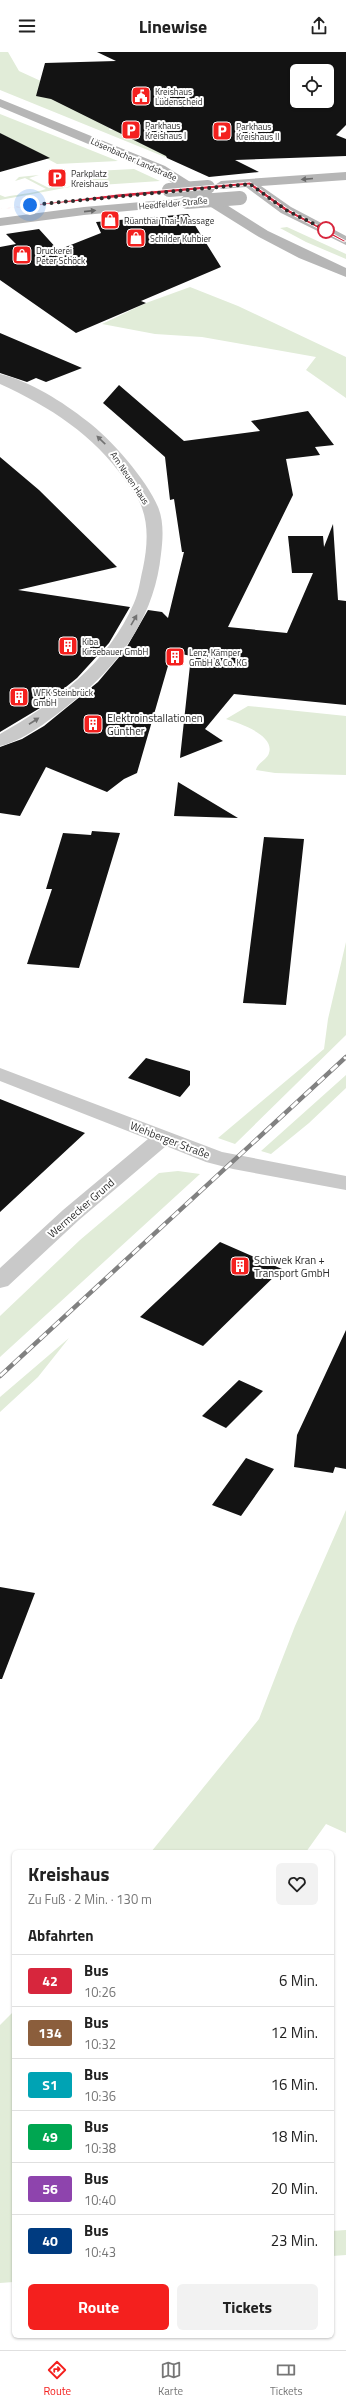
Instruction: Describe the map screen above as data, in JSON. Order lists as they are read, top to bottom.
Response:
{
  "streets": {
    "main road": ["Lösenbacher Landstraße", "Heedfelder Straße"],
    "street": ["Am Neuen Haus", "Wehberger Straße", "Wermecker Grund"]
  },
  "crossings": [
    ["Wehberger Straße", "Wermecker Grund"]
  ],
  "places": {
    "public building": ["Kreishaus Lüdenscheid"],
    "parking": ["Parkhaus Kreishaus I", "Parkhaus Kreishaus II", "Parkplatz Kreishaus"],
    "shop": ["Rüanthai Thai-Massage", "Schilder Kuhbier", "Druckerei Peter Schöck"],
    "building": [
      "Kiba Kirsebauer GmbH",
      "Lenz, Kämper GmbH & Co. KG",
      "WFK Steinbrück GmbH",
      "Elektroinstallationen Günther",
      "Schiwek Kran + Transport GmbH"
    ]
  },
  "lines": ["bus line 42"],
  "page": {
    "header": "Linewise",
    "heading": [
      ["Kreishaus", "Zu Fuß · 2 Min. · 130 m"],
      "Abfahrten"
    ],
    "list": [
      {
        "mark": "42",
        "name": "Bus",
        "note": "10:26",
        "value": "6 Min."
      },
      {
        "mark": "134",
        "name": "Bus",
        "note": "10:32",
        "value": "12 Min."
      },
      {
        "mark": "S1",
        "name": "Bus",
        "note": "10:36",
        "value": "16 Min."
      },
      {
        "mark": "49",
        "name": "Bus",
        "note": "10:38",
        "value": "18 Min."
      },
      {
        "mark": "56",
        "name": "Bus",
        "note": "10:40",
        "value": "20 Min."
      },
      {
        "mark": "40",
        "name": "Bus",
        "note": "10:43",
        "value": "23 Min."
      }
    ],
    "buttons": ["Route", "Tickets"],
    "tabs": ["Route", "Karte", "Tickets"]
  }
}
